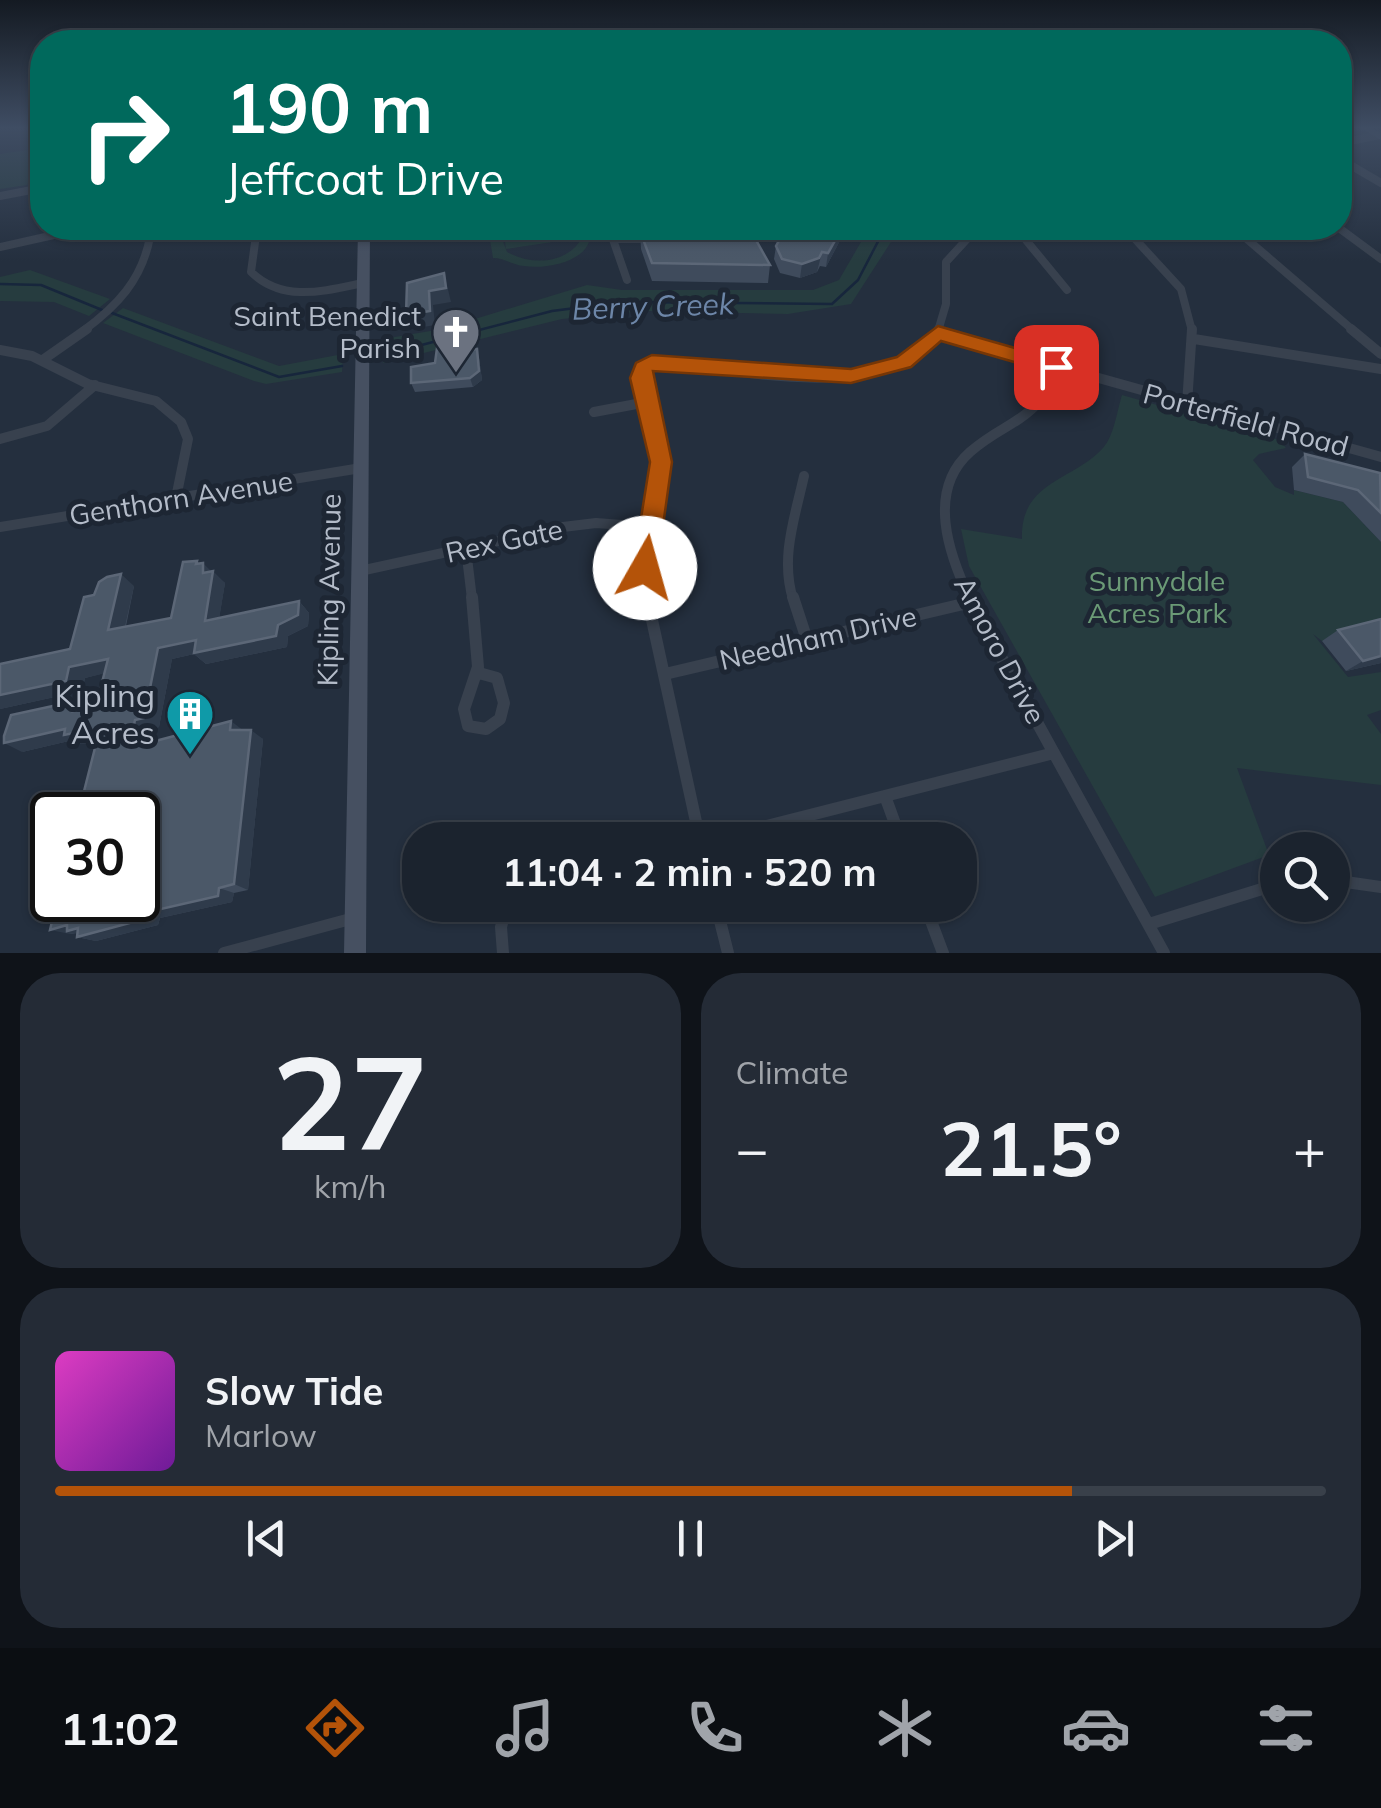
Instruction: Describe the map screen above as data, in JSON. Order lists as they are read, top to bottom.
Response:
{
  "streets": {
    "main road": ["Kipling Avenue"],
    "street": [
      "Porterfield Road",
      "Genthorn Avenue",
      "Rex Gate",
      "Needham Drive",
      "Amoro Drive"
    ]
  },
  "crossings": [
    ["Porterfield Road", "Amoro Drive"],
    ["Genthorn Avenue", "Kipling Avenue"],
    ["Rex Gate", "Kipling Avenue"],
    ["Needham Drive", "Amoro Drive"]
  ],
  "water": ["Berry Creek"],
  "parks": ["Sunnydale Acres Park"],
  "places": {
    "church": ["Saint Benedict Parish"],
    "building": ["Kipling Acres"]
  },
  "page": {
    "turn": ["190 m", "Jeffcoat Drive"],
    "limit": "30",
    "trip": "11:04 · 2 min · 520 m",
    "tile": [
      ["27", "km/h"],
      "Climate"
    ],
    "heat": ["−", "21.5°", "+"],
    "song": ["Slow Tide", "Marlow"],
    "tabs": "11:02"
  }
}
